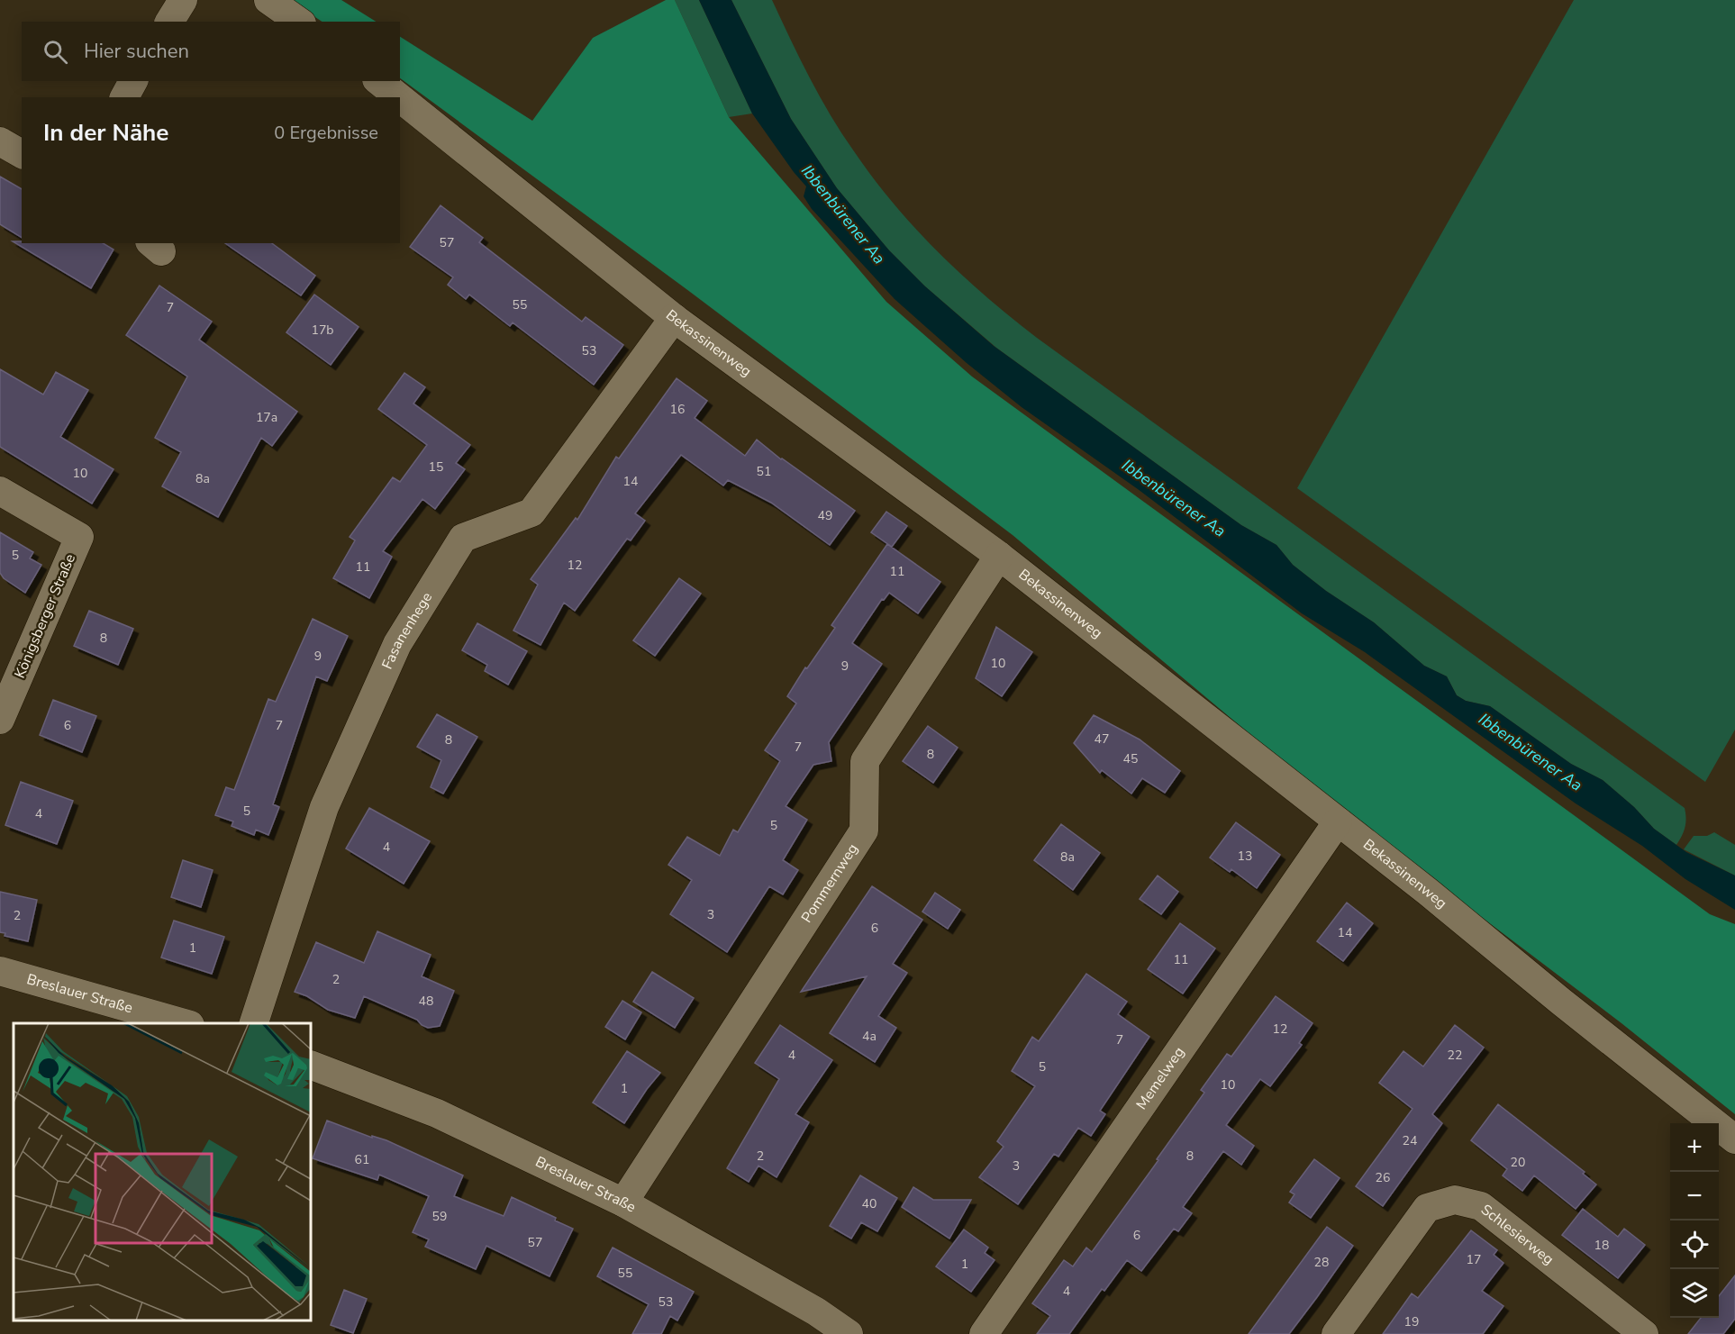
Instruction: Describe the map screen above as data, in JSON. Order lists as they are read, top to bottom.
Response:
{
  "streets": {
    "street": [
      "Bekassinenweg",
      "Königsberger Straße",
      "Fasanenhege",
      "Pommernweg",
      "Breslauer Straße",
      "Memelweg",
      "Schlesierweg"
    ]
  },
  "crossings": [
    ["Bekassinenweg", "Fasanenhege"],
    ["Bekassinenweg", "Pommernweg"],
    ["Bekassinenweg", "Memelweg"],
    ["Pommernweg", "Breslauer Straße"]
  ],
  "water": ["Ibbenbürener Aa"],
  "house_numbers": [
    "57",
    "55",
    "7",
    "17b",
    "53",
    "16",
    "17a",
    "15",
    "51",
    "10",
    "8a",
    "14",
    "49",
    "5",
    "12",
    "11",
    "11",
    "8",
    "9",
    "10",
    "9",
    "6",
    "7",
    "47",
    "8",
    "7",
    "8",
    "45",
    "5",
    "4",
    "5",
    "4",
    "13",
    "8a",
    "3",
    "2",
    "6",
    "14",
    "1",
    "11",
    "2",
    "48",
    "12",
    "4a",
    "7",
    "4",
    "22",
    "5",
    "10",
    "1",
    "24",
    "2",
    "8",
    "61",
    "20",
    "3",
    "26",
    "40",
    "59",
    "6",
    "57",
    "18",
    "17",
    "28",
    "1",
    "55",
    "4",
    "53",
    "19"
  ],
  "page": {
    "search": "Hier suchen",
    "heading": ["In der Nähe", "0 Ergebnisse"],
    "map_buttons": ["+", "−"]
  }
}
